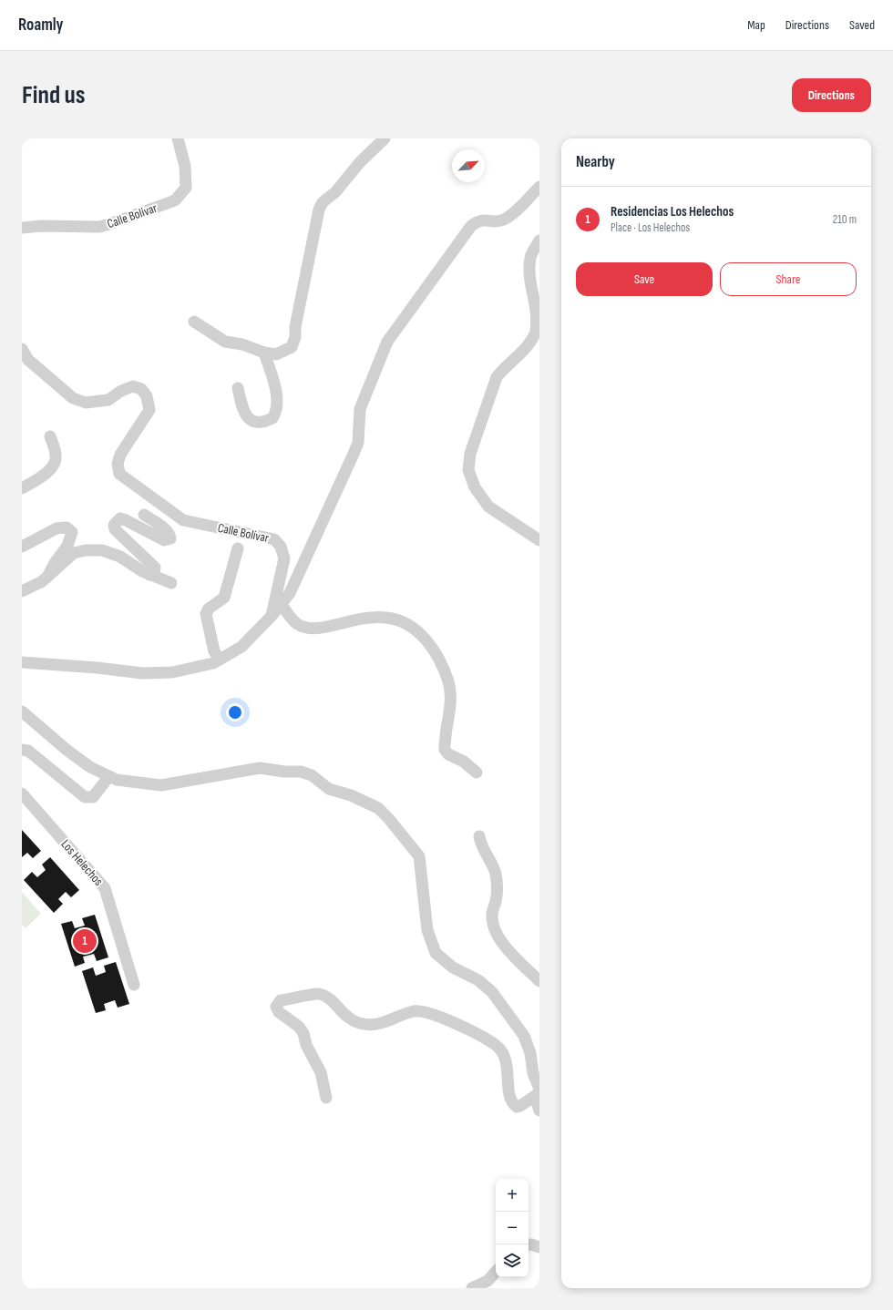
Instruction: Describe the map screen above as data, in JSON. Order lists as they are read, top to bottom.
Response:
{
  "streets": {
    "street": ["Calle Bolívar", "Los Helechos"]
  },
  "north": "top right",
  "page": {
    "header": "Roamly",
    "nav": ["Map", "Directions", "Saved"],
    "buttons": [
      "Directions",
      ["Save", "Share"]
    ],
    "title": "Find us",
    "heading": "Nearby",
    "list": [
      {
        "mark": "1",
        "name": "Residencias Los Helechos",
        "note": "Place · Los Helechos",
        "value": "210 m"
      }
    ],
    "pins": "1",
    "map_buttons": ["+", "−"]
  }
}
